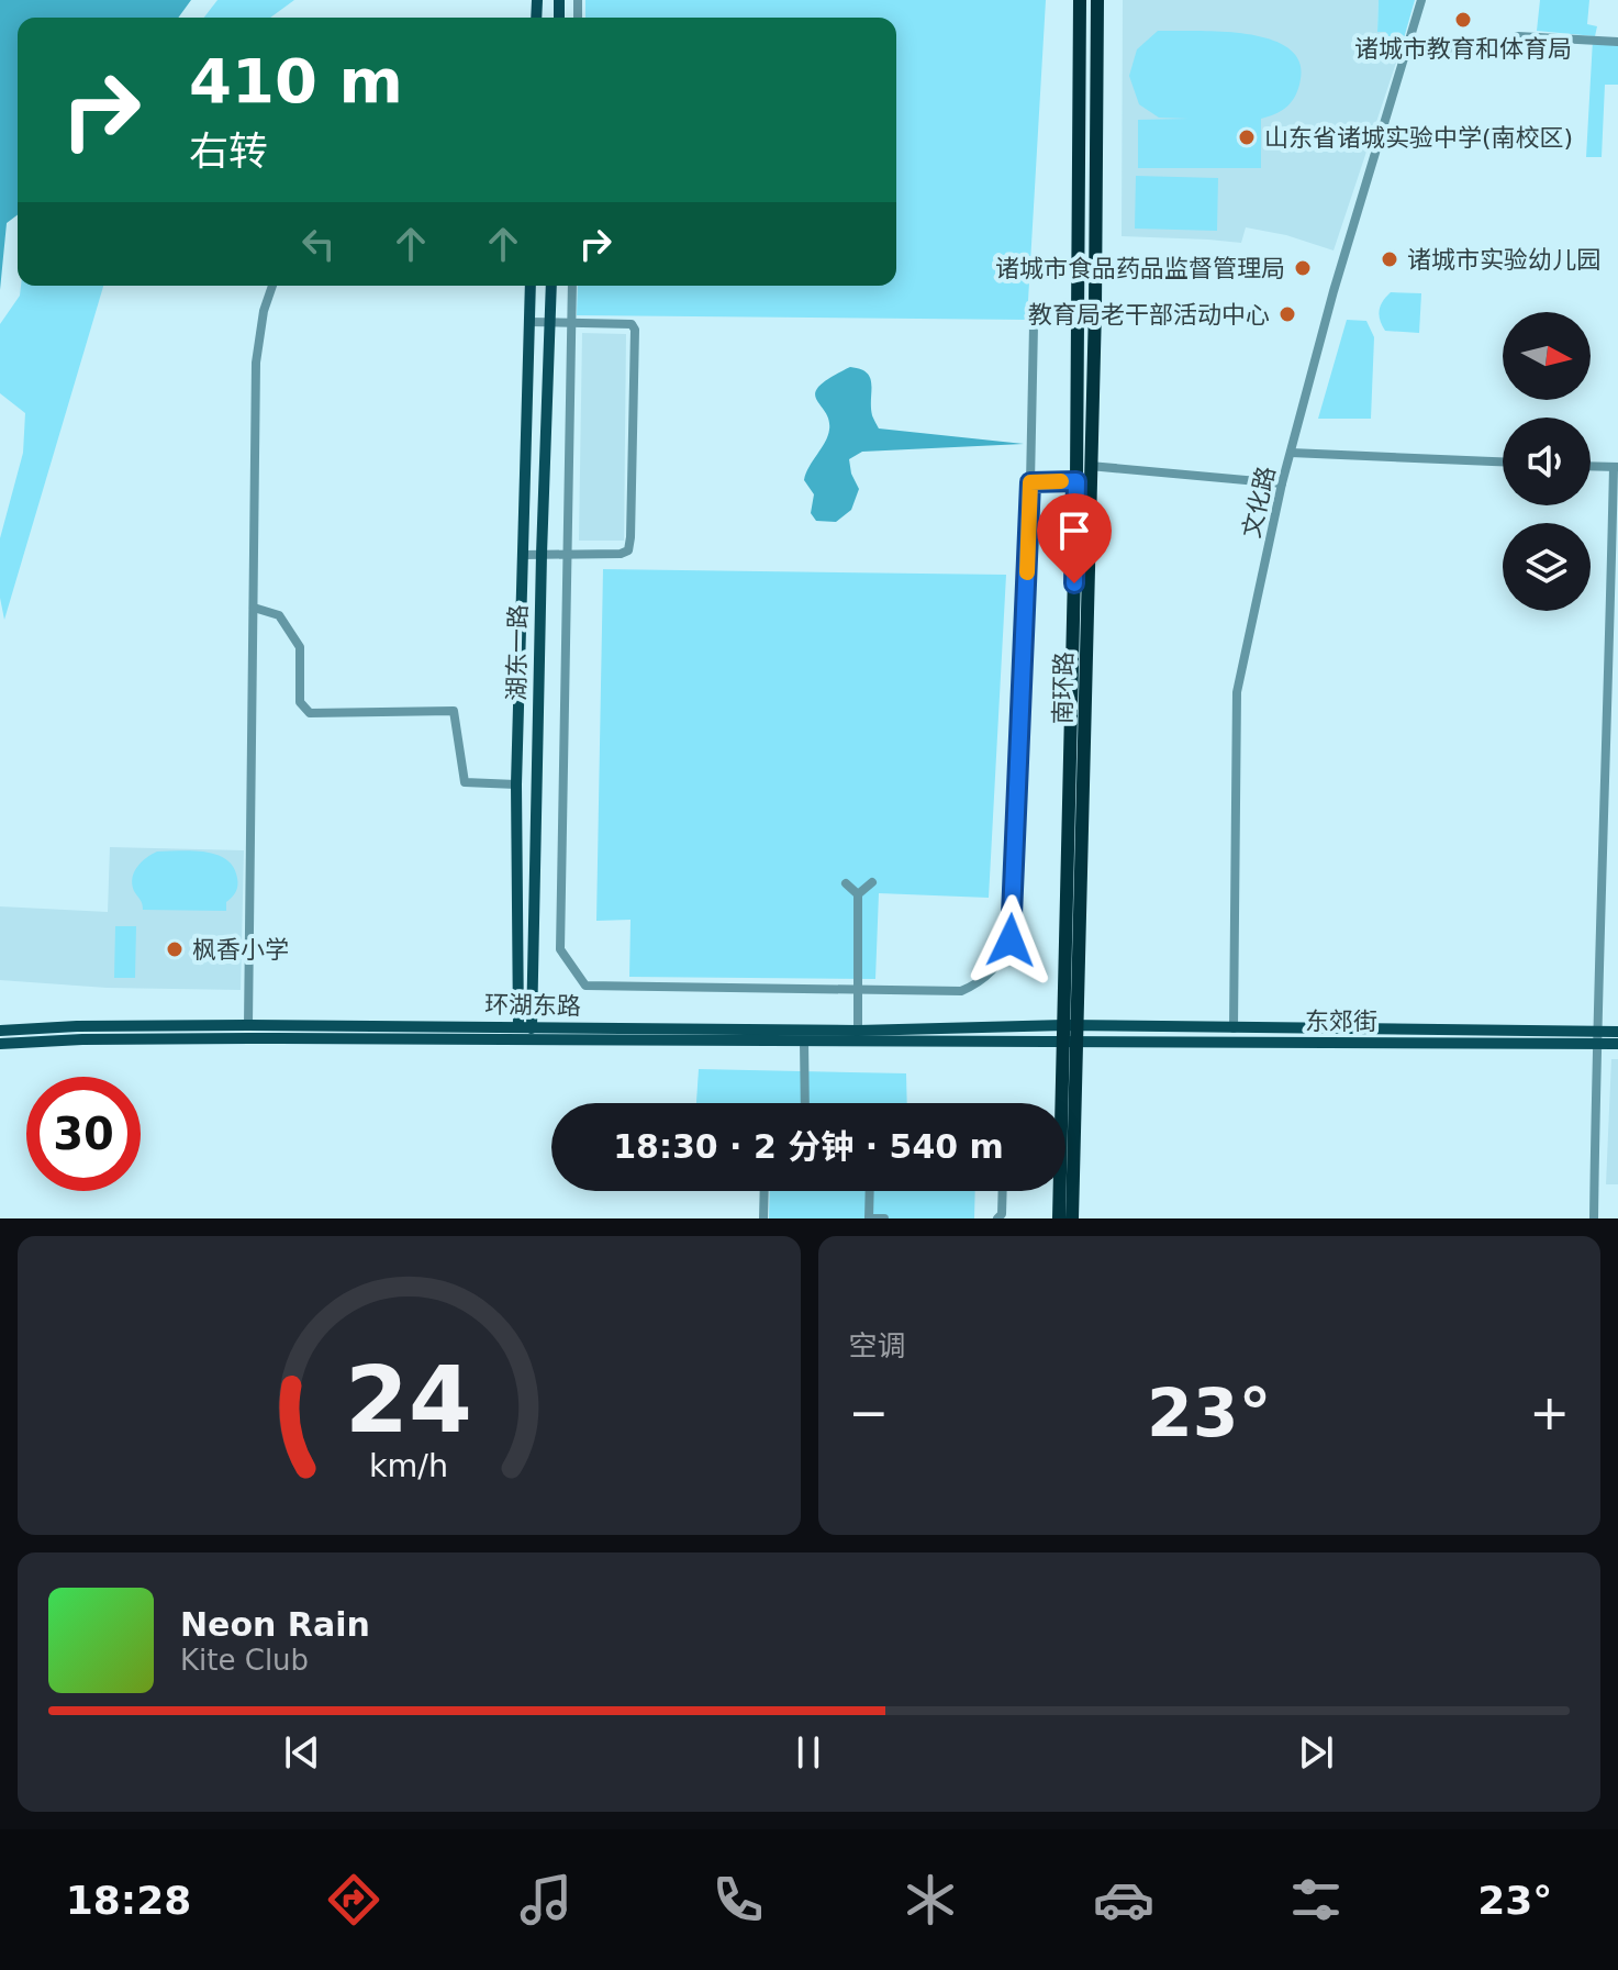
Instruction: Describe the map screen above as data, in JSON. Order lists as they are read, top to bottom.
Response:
{
  "streets": {
    "highway": ["南环路"],
    "main road": ["湖东一路", "环湖东路", "东郊街"],
    "street": ["文化路"]
  },
  "crossings": [
    ["文化路", "东郊街"],
    ["湖东一路", "环湖东路"],
    ["南环路", "环湖东路"],
    ["南环路", "东郊街"],
    ["环湖东路", "东郊街"]
  ],
  "places": [
    "诸城市教育和体育局",
    "山东省诸城实验中学(南校区)",
    "诸城市实验幼儿园",
    "诸城市食品药品监督管理局",
    "教育局老干部活动中心",
    "枫香小学"
  ],
  "north": "right",
  "page": {
    "turn": ["410 m", "右转"],
    "limit": "30",
    "trip": "18:30 · 2 分钟 · 540 m",
    "tile": "空调",
    "heat": ["−", "23°", "+"],
    "song": ["Neon Rain", "Kite Club"],
    "tabs": ["18:28", "23°"],
    "gauge": ["24", "km/h"]
  }
}
